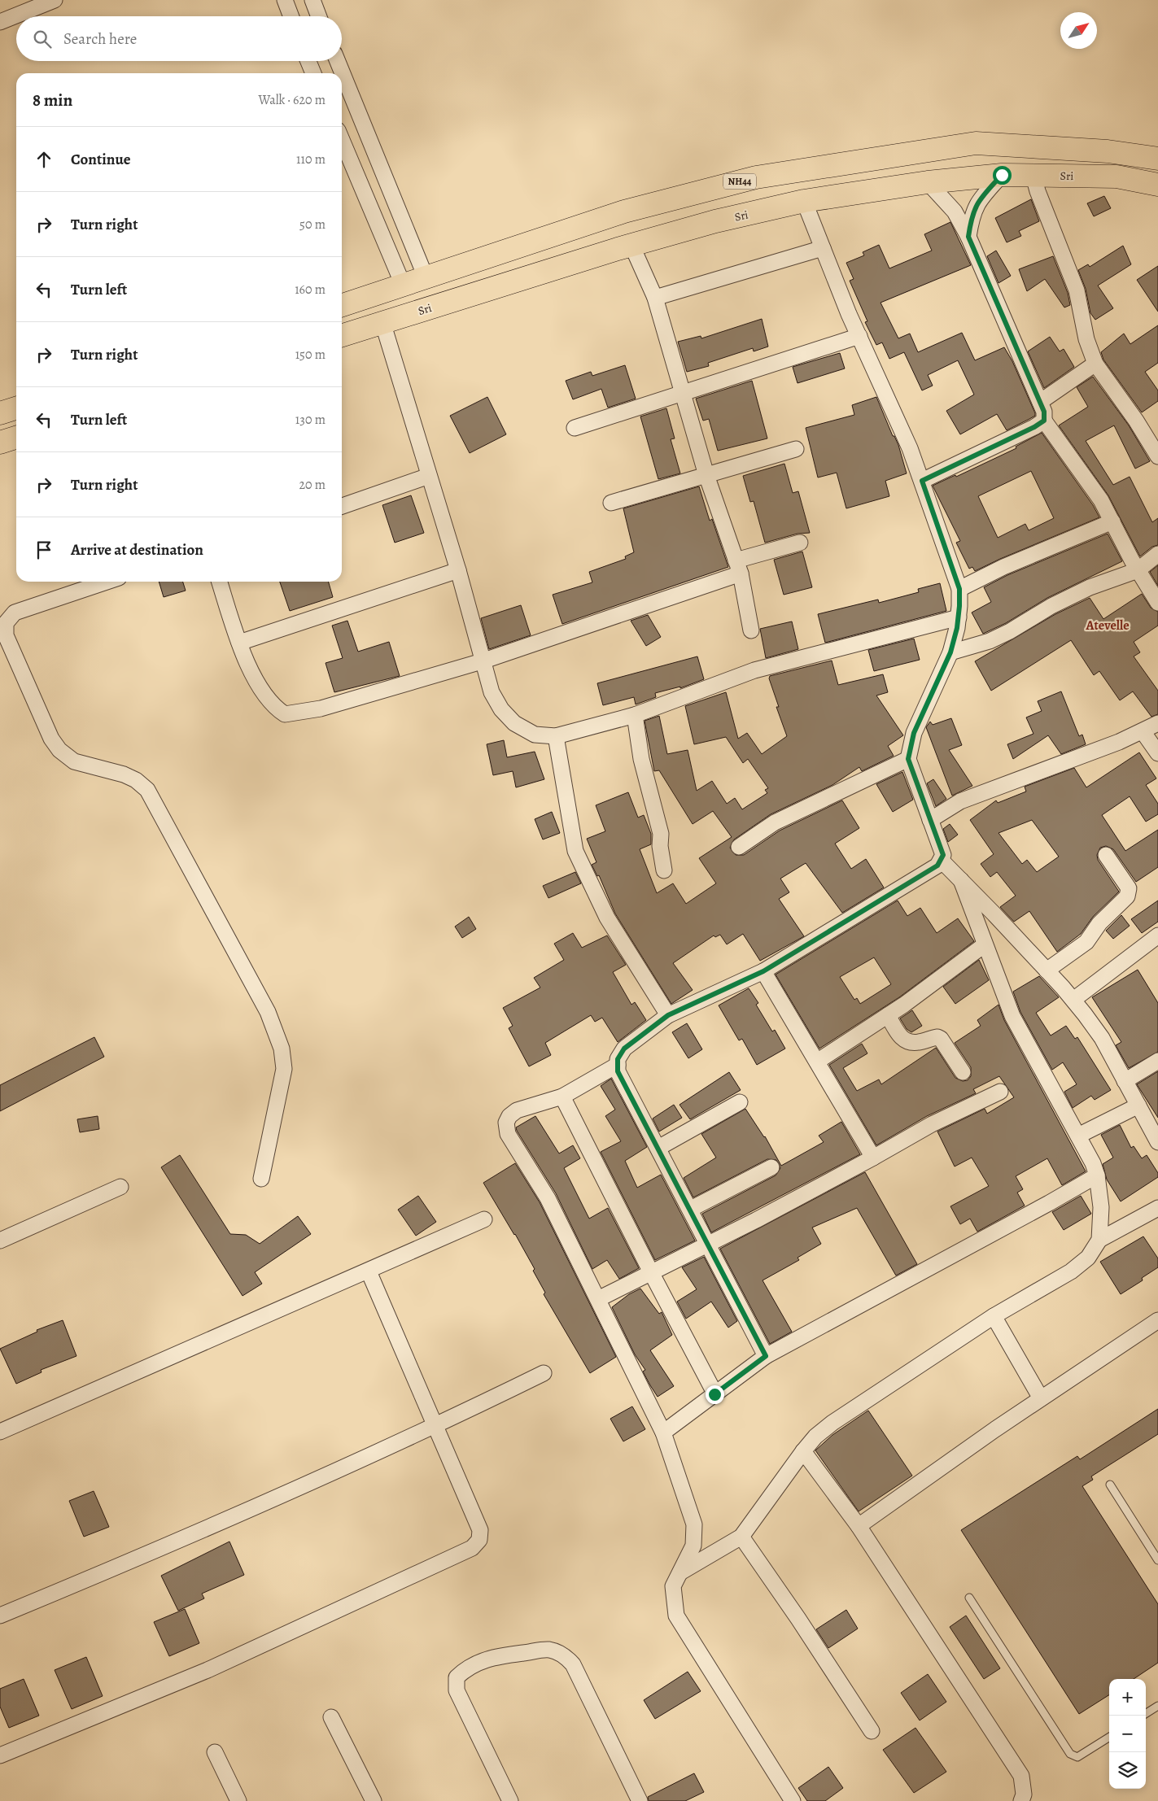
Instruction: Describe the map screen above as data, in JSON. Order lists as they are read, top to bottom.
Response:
{
  "streets": {
    "highway": ["Sri", "NH44"]
  },
  "districts": ["Atevelle"],
  "north": "top right",
  "page": {
    "search": "Search here",
    "heading": ["8 min", "Walk · 620 m"],
    "list": [
      ["Continue", "110 m"],
      ["Turn right", "50 m"],
      ["Turn left", "160 m"],
      ["Turn right", "150 m"],
      ["Turn left", "130 m"],
      ["Turn right", "20 m"],
      "Arrive at destination"
    ],
    "map_buttons": ["+", "−"]
  }
}
